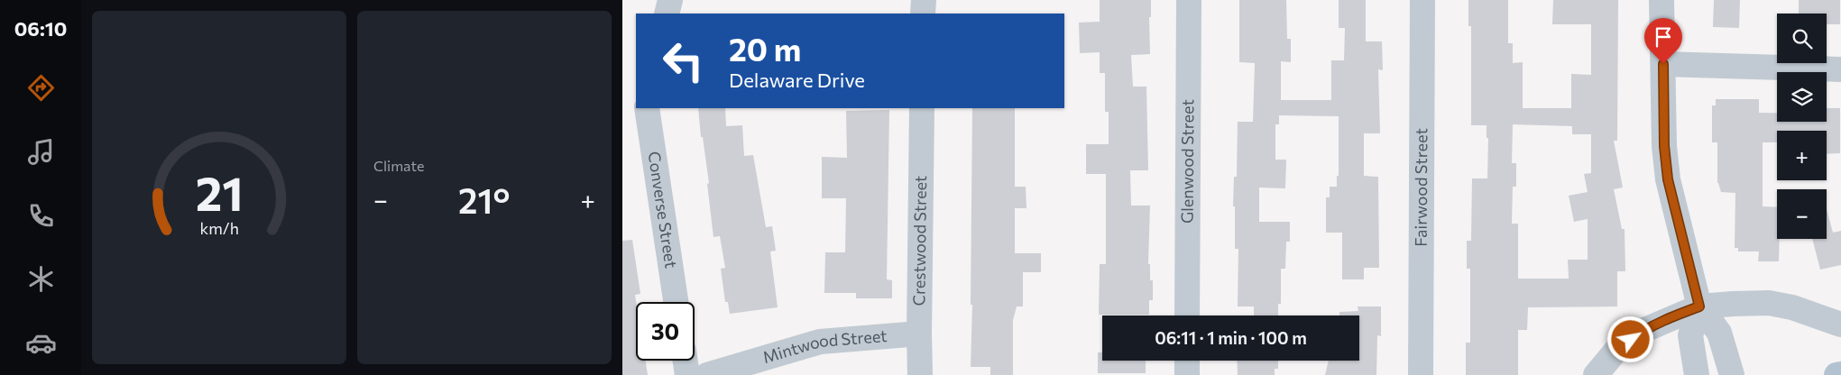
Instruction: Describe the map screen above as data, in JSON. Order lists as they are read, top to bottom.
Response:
{
  "streets": {
    "street": [
      "Glenwood Street",
      "Fairwood Street",
      "Converse Street",
      "Crestwood Street",
      "Mintwood Street"
    ]
  },
  "crossings": [
    ["Crestwood Street", "Mintwood Street"]
  ],
  "page": {
    "tabs": "06:10",
    "tile": "Climate",
    "map_buttons": ["+", "−"],
    "turn": ["20 m", "Delaware Drive"],
    "heat": ["−", "21°", "+"],
    "limit": "30",
    "trip": "06:11 · 1 min · 100 m",
    "gauge": ["21", "km/h"]
  }
}
